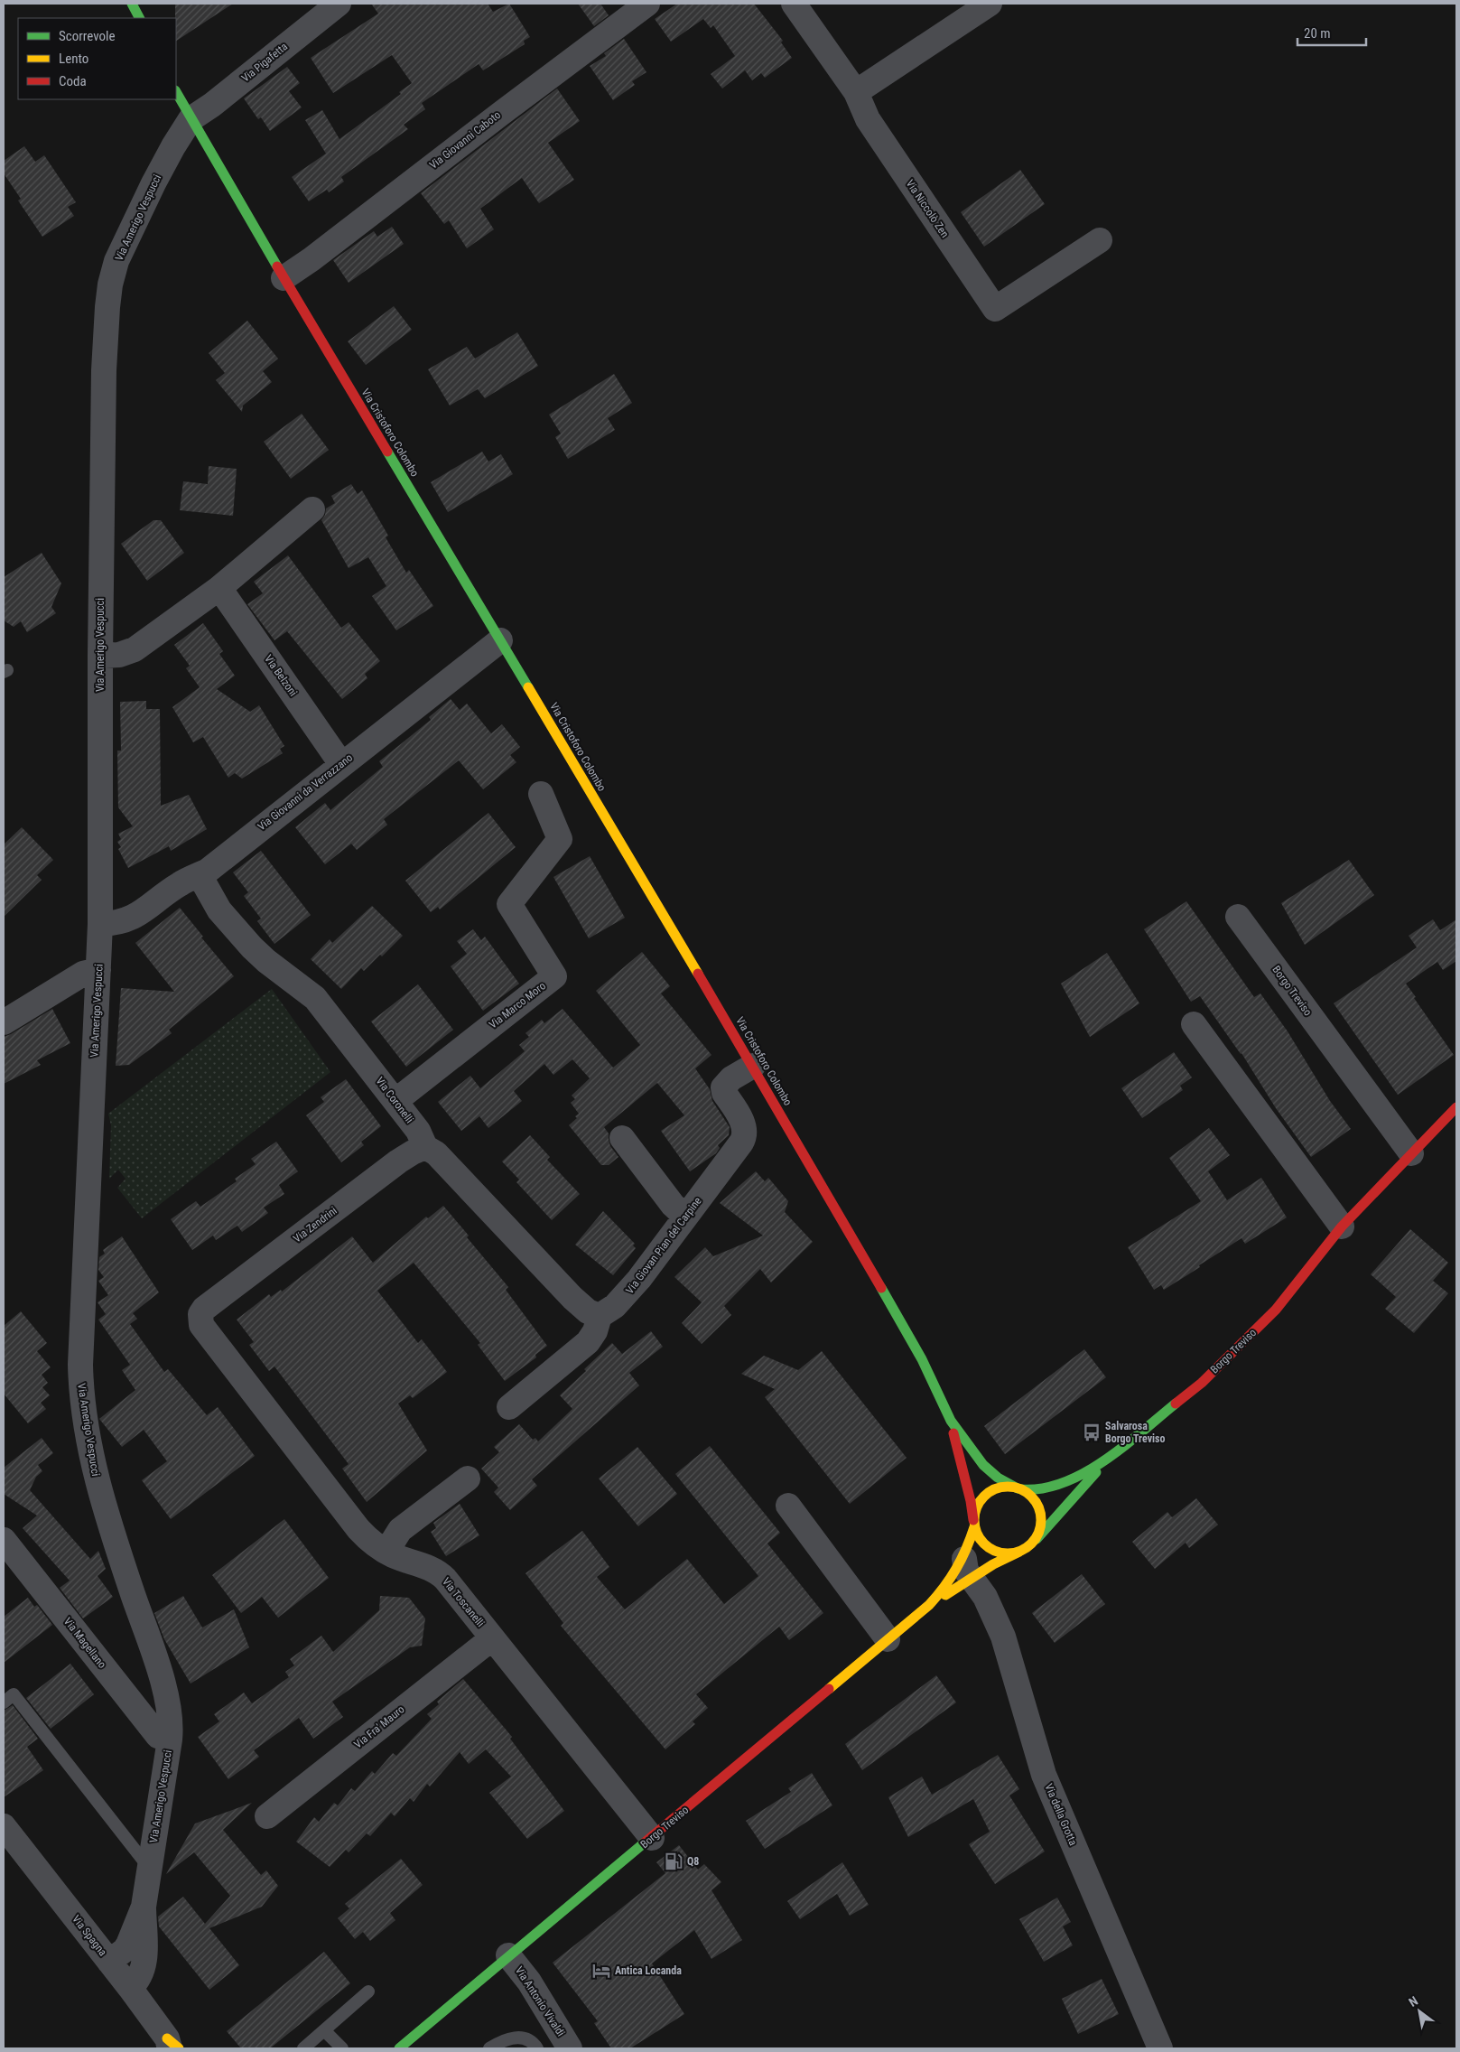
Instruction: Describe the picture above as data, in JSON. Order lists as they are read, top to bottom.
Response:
{
  "streets": {
    "street": [
      "Via Pigafetta",
      "Via Giovanni Caboto",
      "Via Niccolò Zen",
      "Via Amerigo Vespucci",
      "Via Cristoforo Colombo",
      "Via Belzoni",
      "Via Giovanni da Verrazzano",
      "Borgo Treviso",
      "Via Marco Moro",
      "Via Coronelli",
      "Via Zendrini",
      "Via Giovan Pian del Carpine",
      "Via Toscanelli",
      "Via Magellano",
      "Via Fra' Mauro",
      "Via della Grotta",
      "Via Spagna",
      "Via Antonio Vivaldi"
    ]
  },
  "crossings": [
    ["Via Pigafetta", "Via Amerigo Vespucci"],
    ["Via Pigafetta", "Via Cristoforo Colombo"],
    ["Via Giovanni Caboto", "Via Cristoforo Colombo"],
    ["Via Amerigo Vespucci", "Via Cristoforo Colombo"],
    ["Via Amerigo Vespucci", "Via Giovanni da Verrazzano"],
    ["Via Amerigo Vespucci", "Via Magellano"],
    ["Via Cristoforo Colombo", "Via Giovanni da Verrazzano"],
    ["Via Cristoforo Colombo", "Borgo Treviso"],
    ["Via Cristoforo Colombo", "Via Giovan Pian del Carpine"],
    ["Via Belzoni", "Via Giovanni da Verrazzano"],
    ["Via Giovanni da Verrazzano", "Via Coronelli"],
    ["Borgo Treviso", "Via Toscanelli"],
    ["Borgo Treviso", "Via della Grotta"],
    ["Borgo Treviso", "Via Antonio Vivaldi"],
    ["Via Marco Moro", "Via Coronelli"],
    ["Via Coronelli", "Via Zendrini"],
    ["Via Coronelli", "Via Giovan Pian del Carpine"],
    ["Via Zendrini", "Via Toscanelli"],
    ["Via Toscanelli", "Via Fra' Mauro"]
  ],
  "places": {
    "bus stop": ["Salvarosa Borgo Treviso"],
    "fuel station": ["Q8"],
    "hotel": ["Antica Locanda"]
  },
  "legend": ["Scorrevole", "Lento", "Coda"],
  "scale_bar": "20 m",
  "north": "top left"
}
